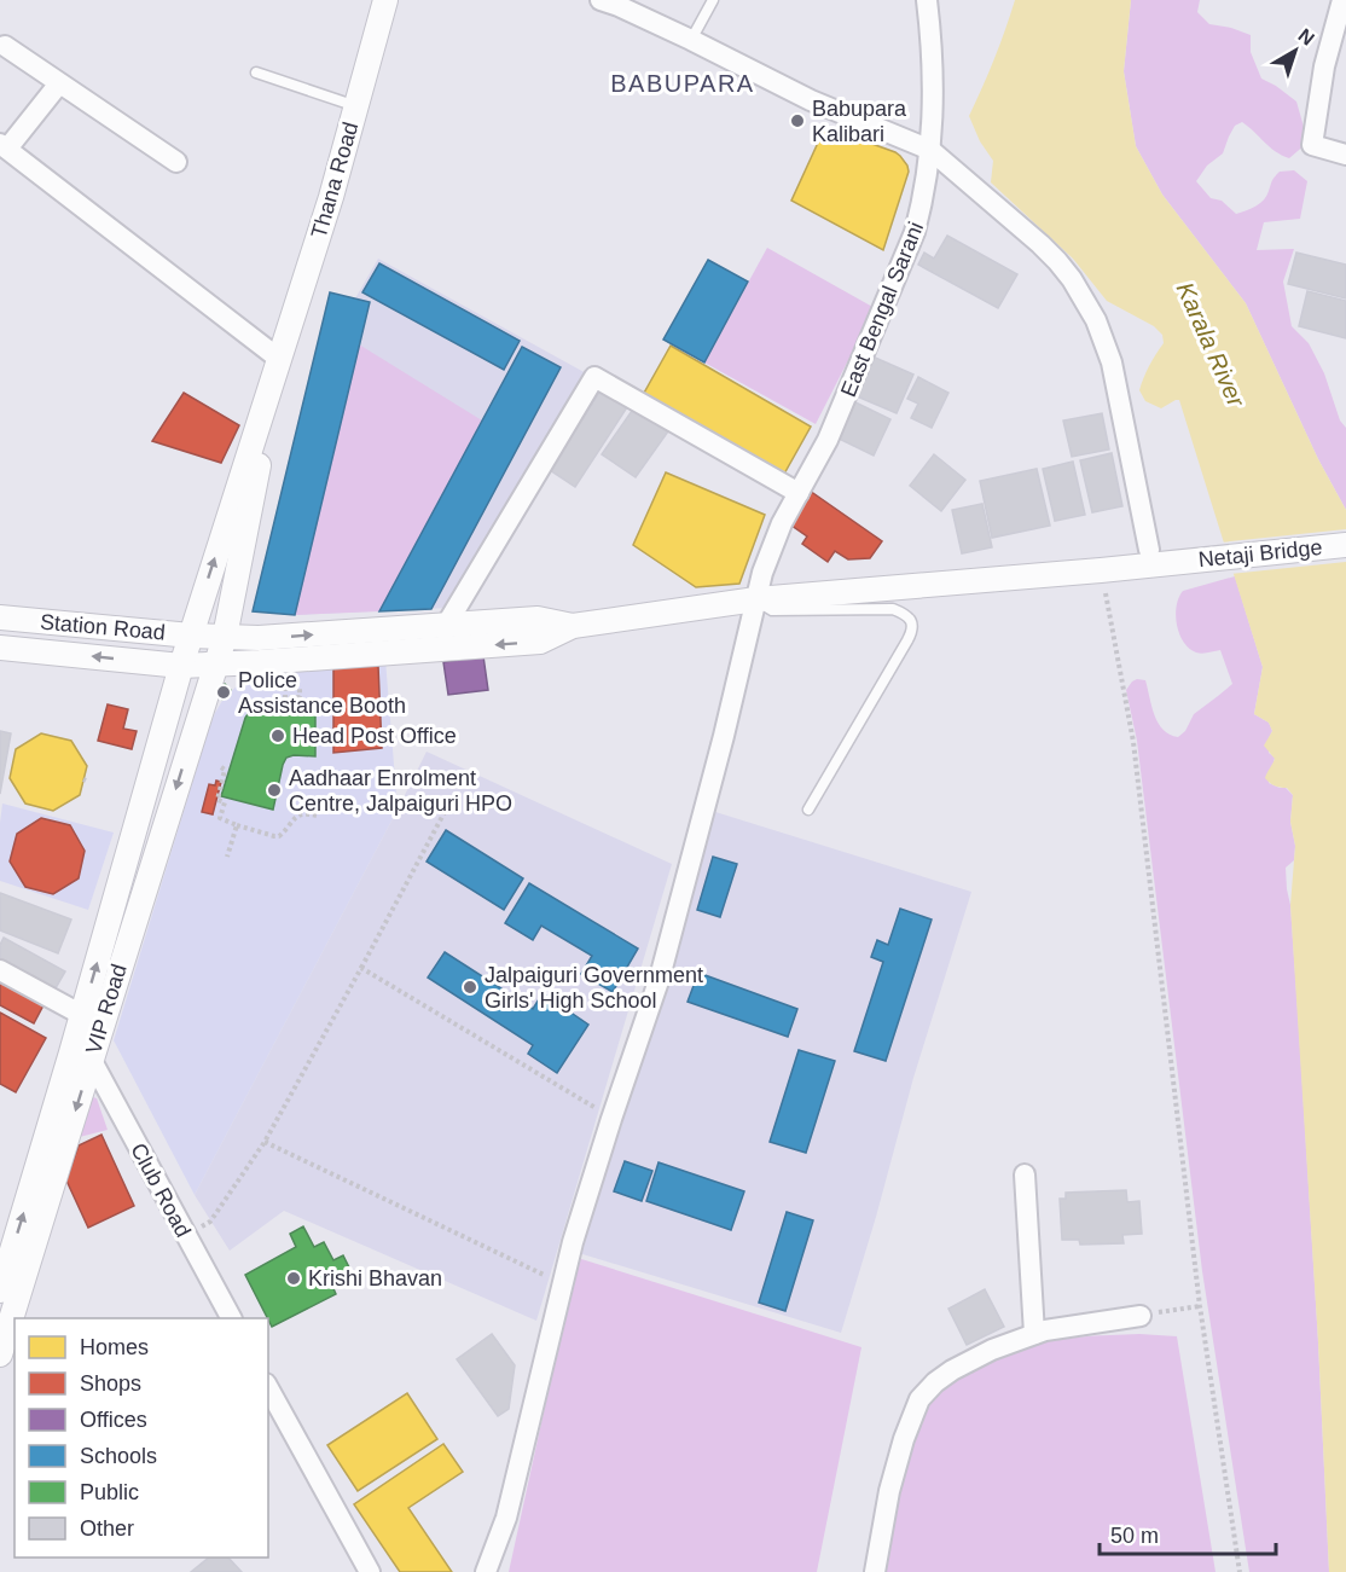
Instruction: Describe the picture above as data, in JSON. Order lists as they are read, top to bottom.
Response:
{
  "streets": {
    "street": [
      "Thana Road",
      "East Bengal Sarani",
      "Netaji Bridge",
      "Station Road",
      "VIP Road",
      "Club Road"
    ]
  },
  "crossings": [
    ["Thana Road", "Station Road"],
    ["East Bengal Sarani", "Netaji Bridge"],
    ["Netaji Bridge", "Station Road"],
    ["Station Road", "VIP Road"],
    ["VIP Road", "Club Road"]
  ],
  "districts": ["BABUPARA"],
  "water": ["Karala River"],
  "places": [
    "Babupara Kalibari",
    "Police Assistance Booth",
    "Head Post Office",
    "Aadhaar Enrolment Centre, Jalpaiguri HPO",
    "Jalpaiguri Government Girls' High School",
    "Krishi Bhavan"
  ],
  "legend": [
    "Homes",
    "Shops",
    "Offices",
    "Schools",
    "Public",
    "Other"
  ],
  "scale_bar": "50 m",
  "north": "top right"
}
